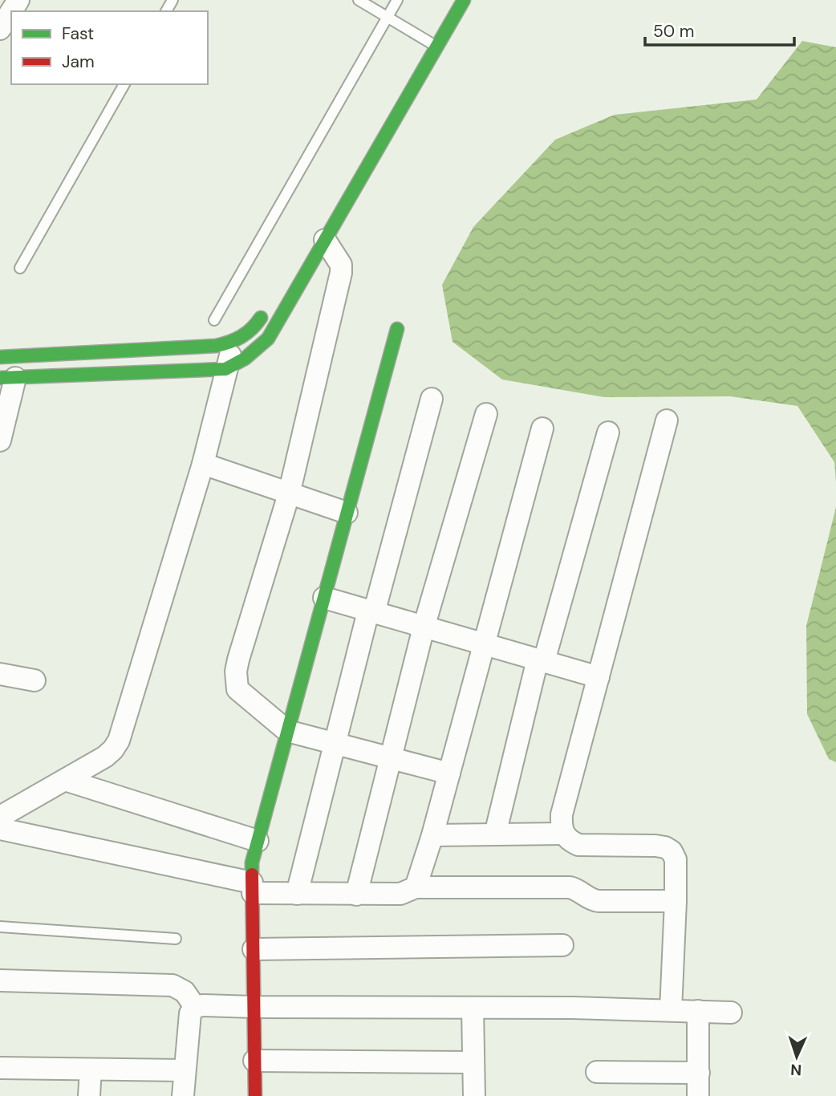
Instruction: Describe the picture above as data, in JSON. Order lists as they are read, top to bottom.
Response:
{
  "legend": ["Fast", "Jam"],
  "scale_bar": "50 m",
  "north": "bottom"
}
